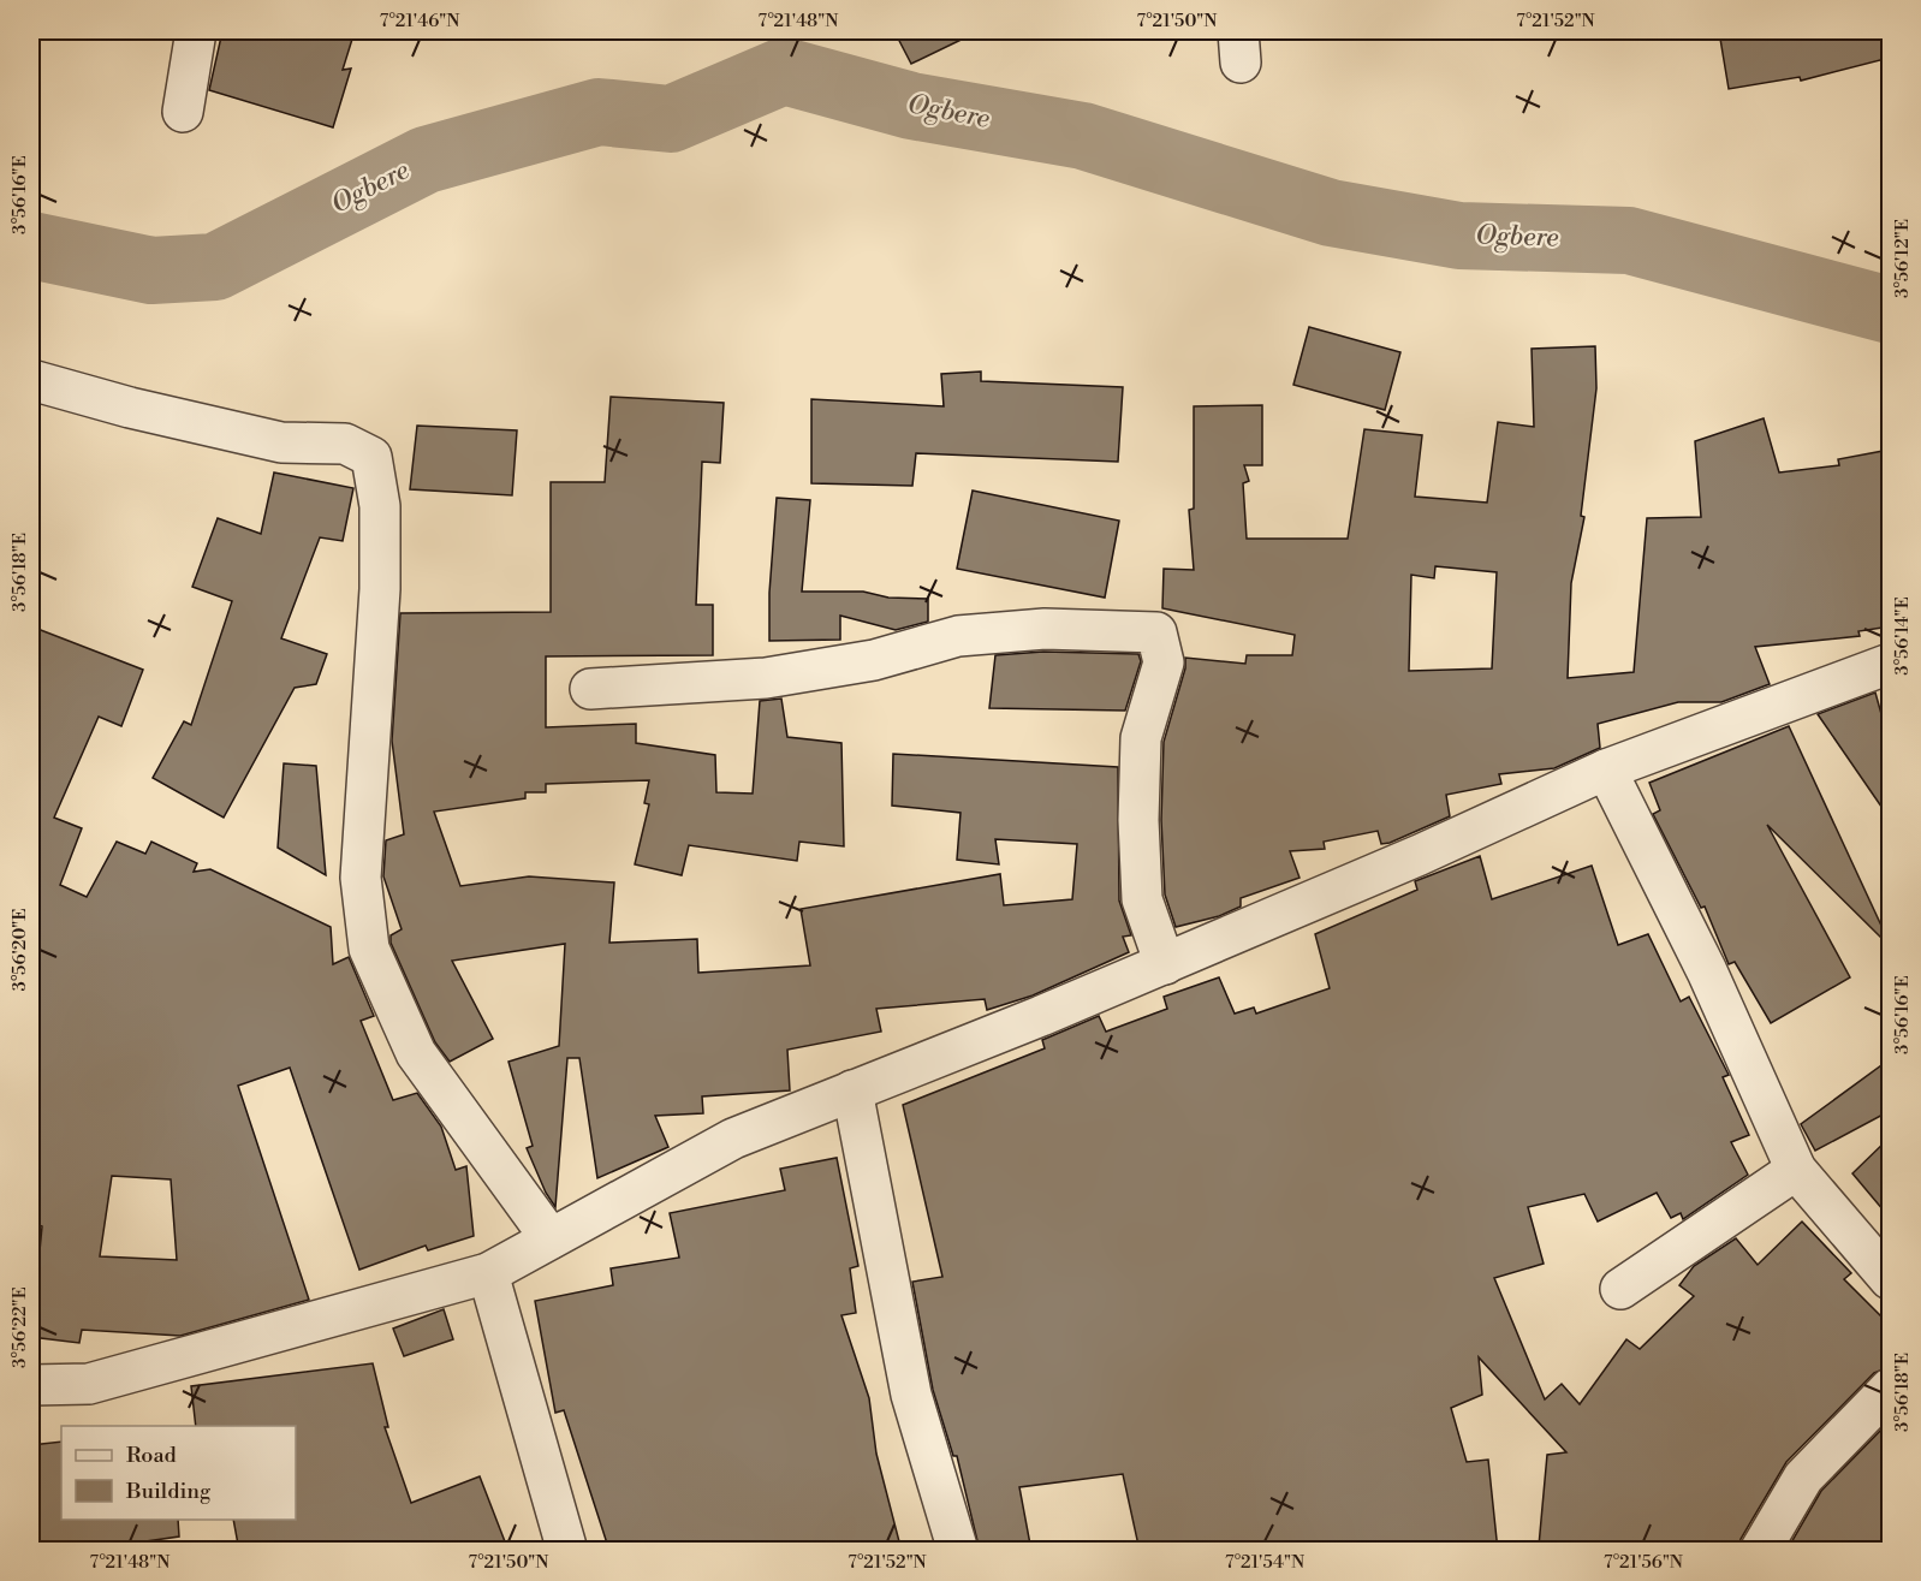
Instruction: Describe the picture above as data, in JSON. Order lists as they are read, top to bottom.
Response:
{
  "water": ["Ogbere"],
  "legend": ["Road", "Building"],
  "coordinates": [
    "7°21'46\"N",
    "7°21'48\"N",
    "7°21'50\"N",
    "7°21'52\"N",
    "3°56'16\"E",
    "3°56'12\"E",
    "3°56'18\"E",
    "3°56'14\"E",
    "3°56'20\"E",
    "3°56'22\"E",
    "7°21'54\"N",
    "7°21'56\"N"
  ]
}
